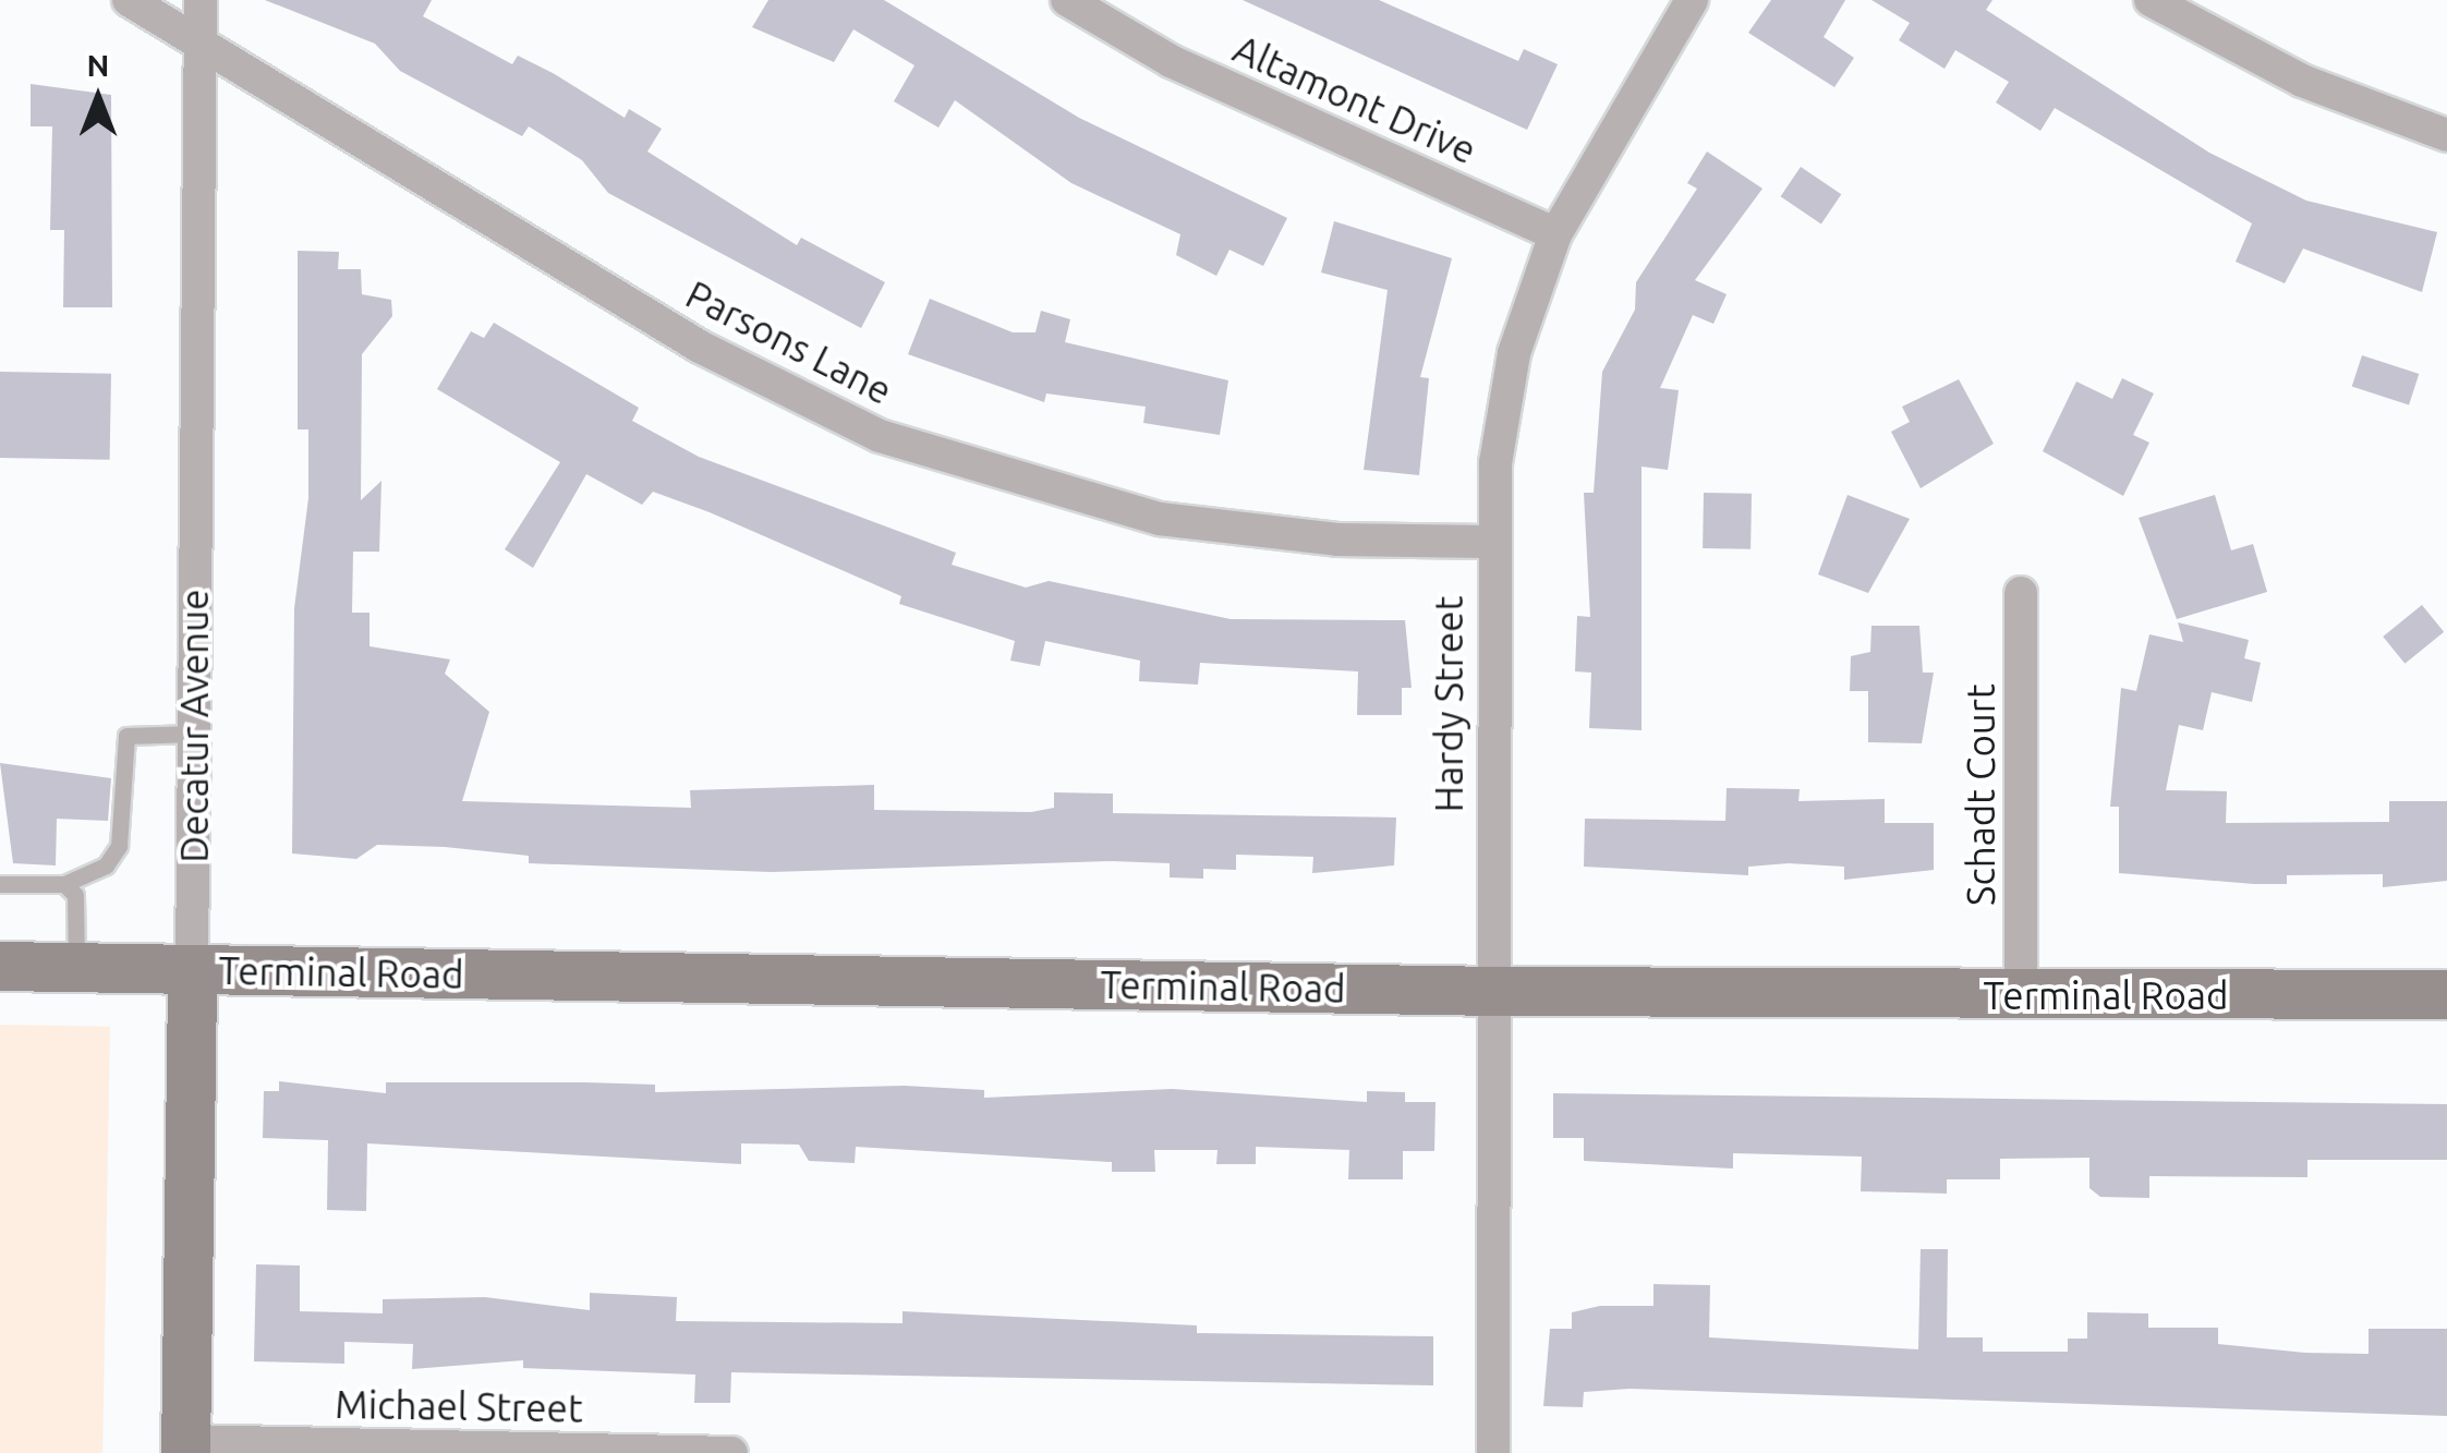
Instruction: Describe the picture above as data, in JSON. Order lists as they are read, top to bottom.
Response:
{
  "streets": {
    "main road": ["Decatur Avenue", "Terminal Road"],
    "street": [
      "Altamont Drive",
      "Parsons Lane",
      "Hardy Street",
      "Schadt Court",
      "Michael Street"
    ]
  },
  "crossings": [
    ["Altamont Drive", "Hardy Street"],
    ["Parsons Lane", "Hardy Street"],
    ["Parsons Lane", "Decatur Avenue"],
    ["Hardy Street", "Terminal Road"],
    ["Decatur Avenue", "Terminal Road"],
    ["Decatur Avenue", "Michael Street"],
    ["Schadt Court", "Terminal Road"]
  ],
  "north": "top"
}
